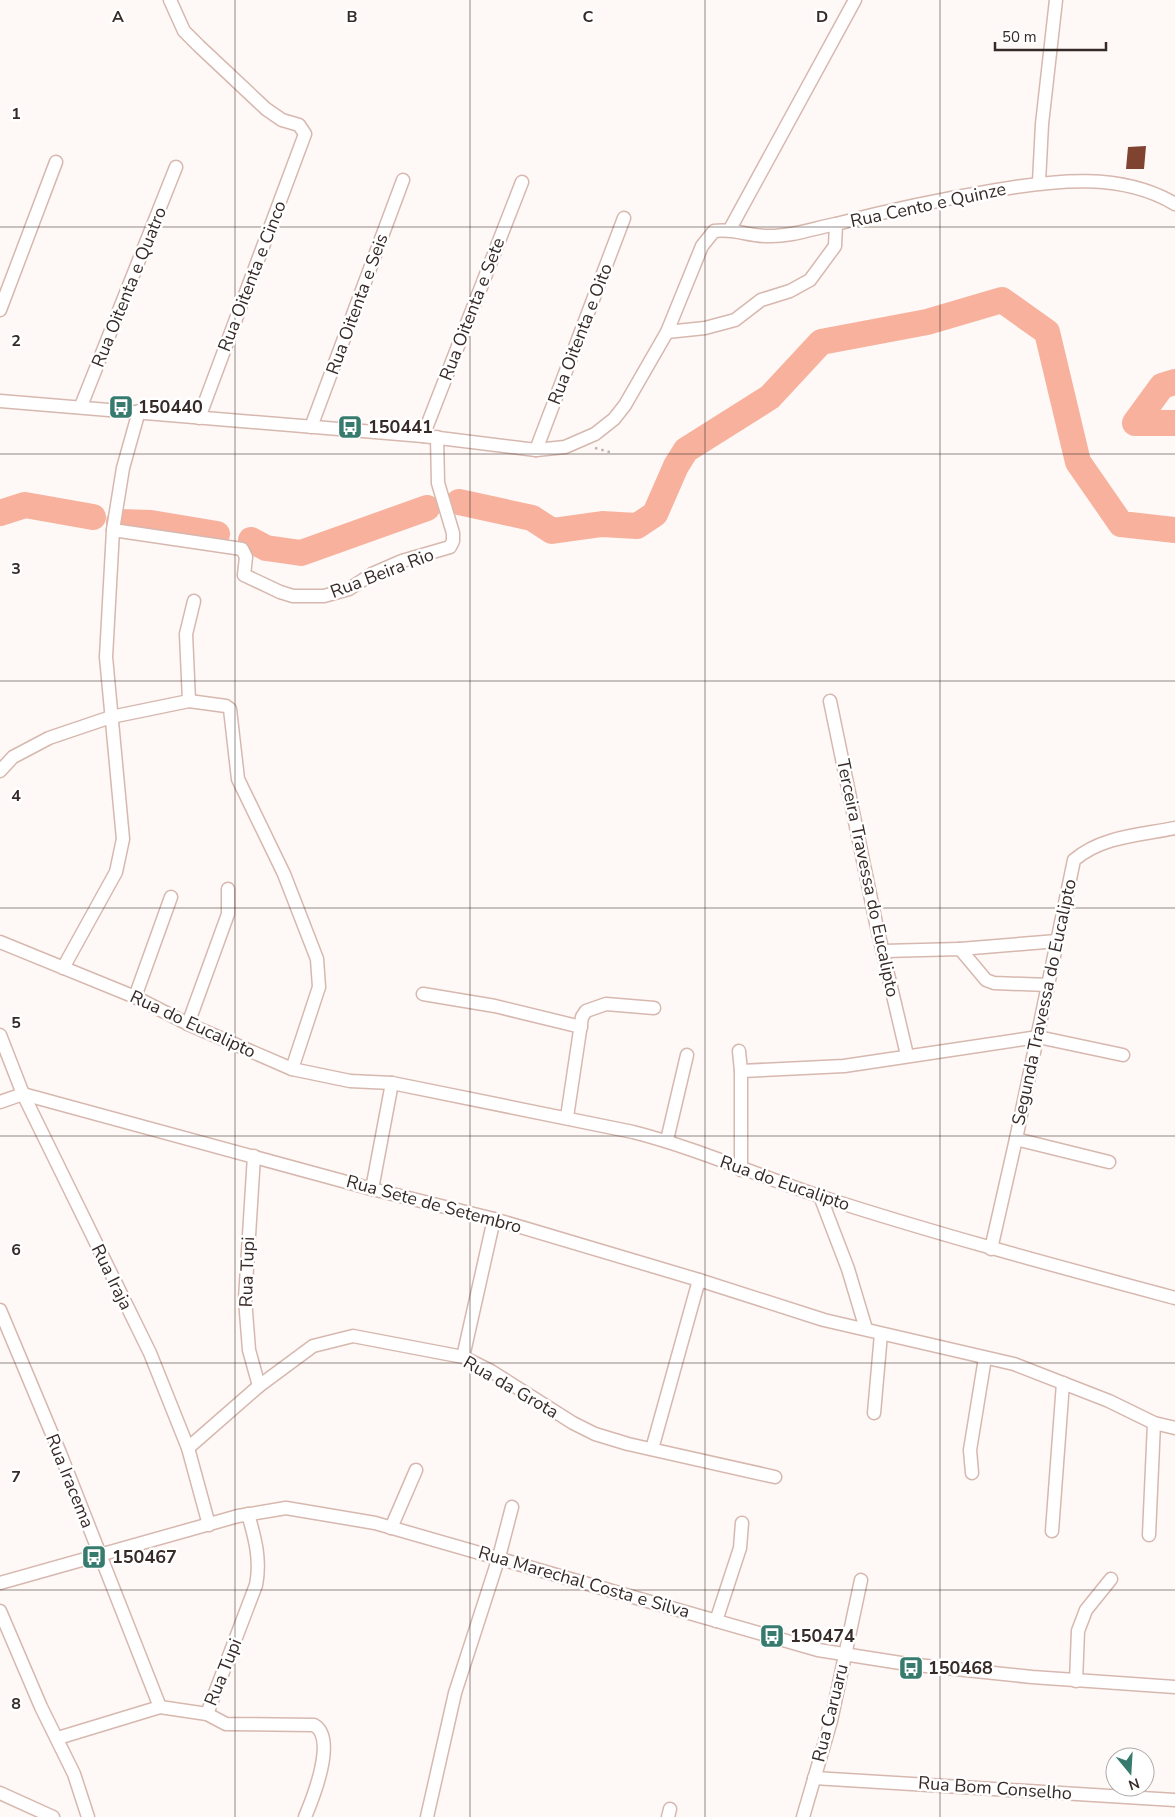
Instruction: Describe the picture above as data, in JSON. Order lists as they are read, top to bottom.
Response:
{
  "streets": {
    "street": [
      "Rua Cento e Quinze",
      "Rua Oitenta e Cinco",
      "Rua Oitenta e Quatro",
      "Rua Oitenta e Seis",
      "Rua Oitenta e Sete",
      "Rua Oitenta e Oito",
      "Rua Beira Rio",
      "Terceira Travessa do Eucalipto",
      "Segunda Travessa do Eucalipto",
      "Rua do Eucalipto",
      "Rua Sete de Setembro",
      "Rua Tupi",
      "Rua Iraja",
      "Rua da Grota",
      "Rua Iracema",
      "Rua Marechal Costa e Silva",
      "Rua Caruaru",
      "Rua Bom Conselho"
    ]
  },
  "crossings": [
    ["Segunda Travessa do Eucalipto", "Rua do Eucalipto"],
    ["Rua Sete de Setembro", "Rua Tupi"],
    ["Rua Sete de Setembro", "Rua Iraja"],
    ["Rua Tupi", "Rua da Grota"],
    ["Rua Tupi", "Rua Marechal Costa e Silva"],
    ["Rua Iraja", "Rua da Grota"],
    ["Rua Iraja", "Rua Marechal Costa e Silva"],
    ["Rua Iracema", "Rua Marechal Costa e Silva"],
    ["Rua Marechal Costa e Silva", "Rua Caruaru"],
    ["Rua Caruaru", "Rua Bom Conselho"]
  ],
  "places": {
    "bus stop": [
      "150440",
      "150441",
      "150467",
      "150474",
      "150468"
    ]
  },
  "scale_bar": "50 m",
  "north": "bottom",
  "grid": {
    "columns": [
      "A",
      "B",
      "C",
      "D"
    ],
    "rows": [
      "1",
      "2",
      "3",
      "4",
      "5",
      "6",
      "7",
      "8"
    ]
  }
}
